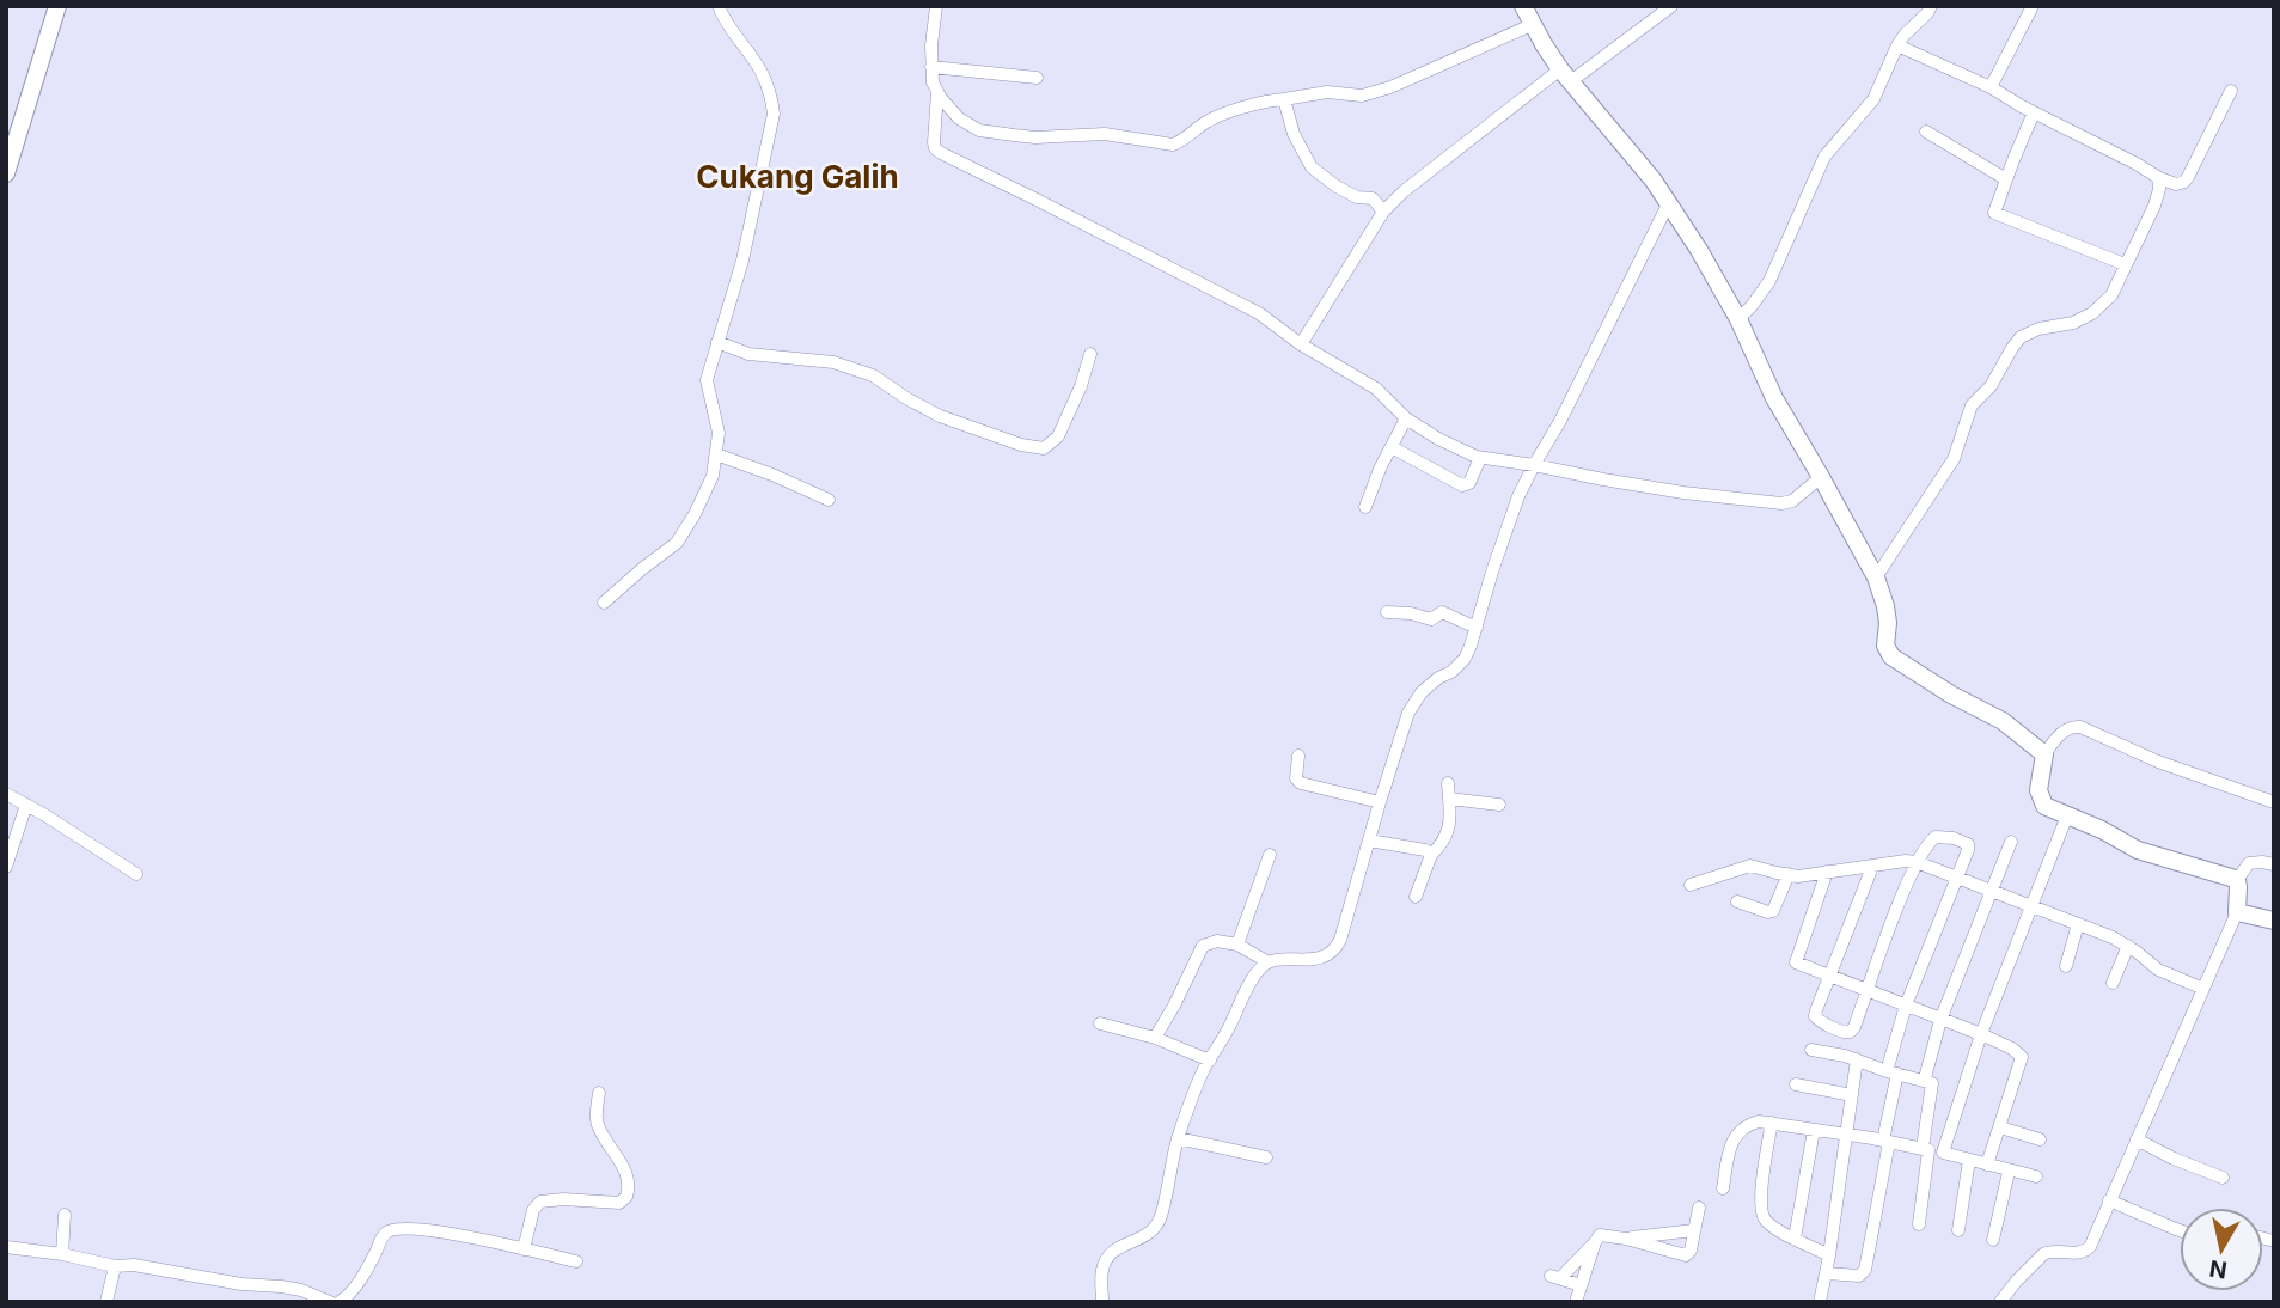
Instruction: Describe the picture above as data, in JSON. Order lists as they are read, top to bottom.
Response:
{
  "districts": ["Cukang Galih"],
  "north": "bottom"
}
